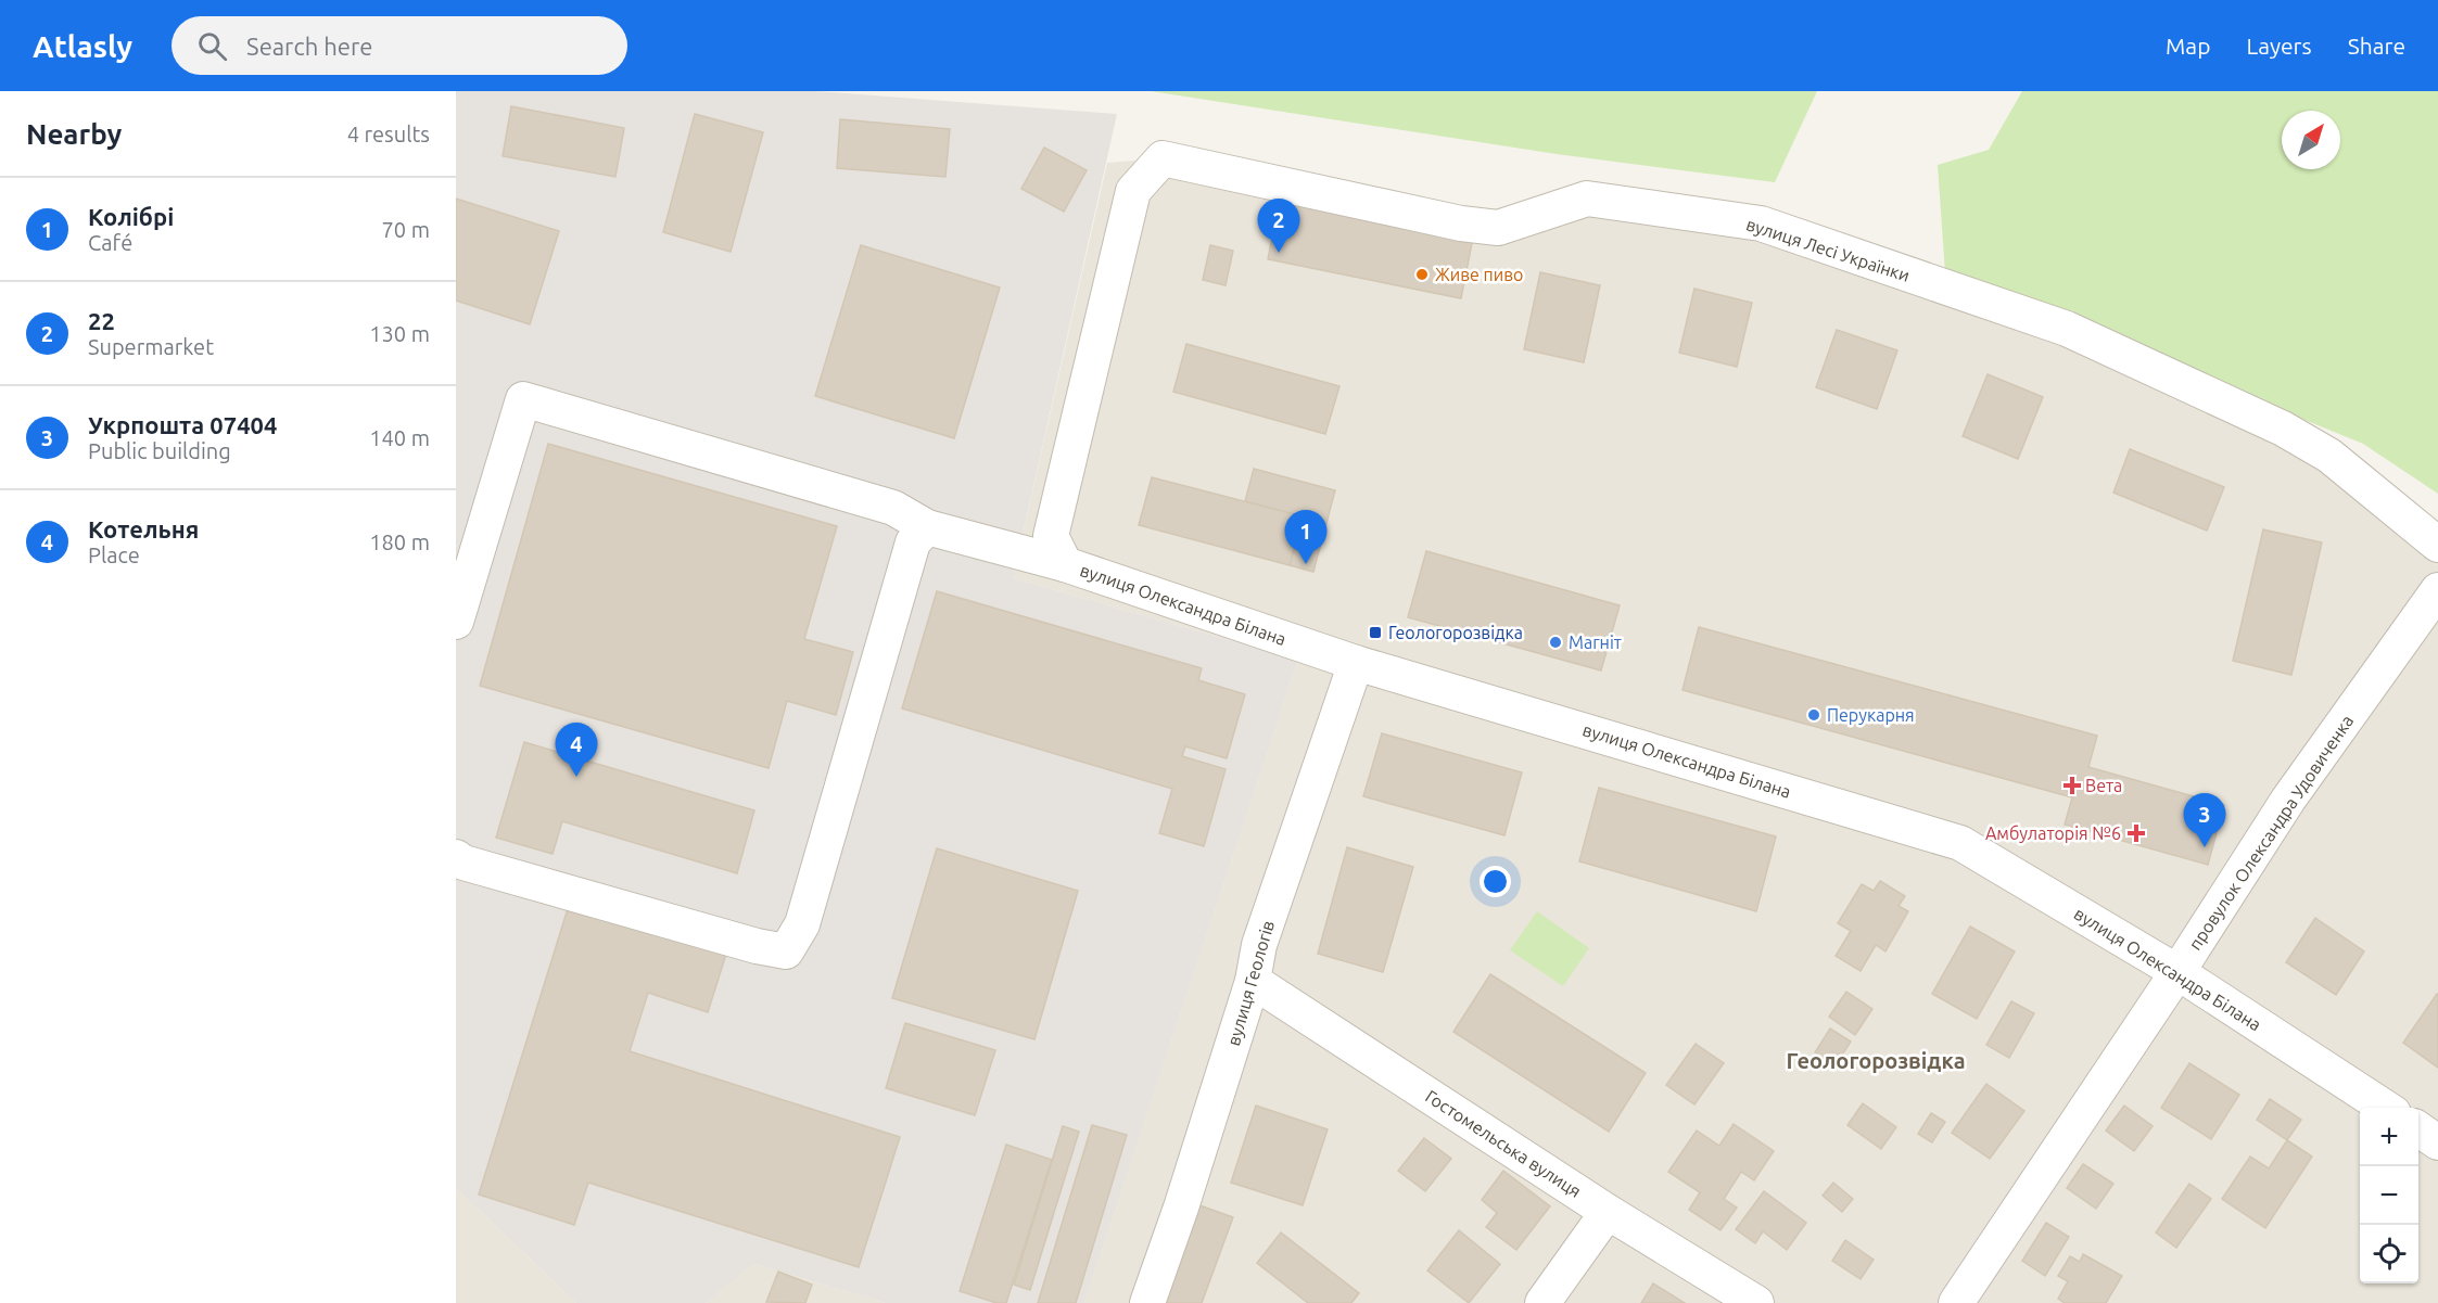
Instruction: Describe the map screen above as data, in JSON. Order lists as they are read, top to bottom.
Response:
{
  "streets": {
    "street": [
      "вулиця Лесі Українки",
      "вулиця Олександра Білана",
      "провулок Олександра Удовиченка",
      "вулиця Геологів",
      "Гостомельська вулиця"
    ]
  },
  "crossings": [
    ["вулиця Лесі Українки", "вулиця Олександра Білана"],
    ["вулиця Олександра Білана", "провулок Олександра Удовиченка"],
    ["вулиця Олександра Білана", "вулиця Геологів"],
    ["вулиця Геологів", "Гостомельська вулиця"]
  ],
  "districts": ["Геологорозвідка"],
  "places": {
    "other": ["Живе пиво", "Магніт", "Перукарня"],
    "transit": ["Геологорозвідка"],
    "health": ["Вета", "Амбулаторія №6"]
  },
  "north": "top right",
  "page": {
    "header": "Atlasly",
    "search": "Search here",
    "nav": ["Map", "Layers", "Share"],
    "heading": ["Nearby", "4 results"],
    "list": [
      {
        "mark": "1",
        "name": "Колібрі",
        "note": "Café",
        "value": "70 m"
      },
      {
        "mark": "2",
        "name": "22",
        "note": "Supermarket",
        "value": "130 m"
      },
      {
        "mark": "3",
        "name": "Укрпошта 07404",
        "note": "Public building",
        "value": "140 m"
      },
      {
        "mark": "4",
        "name": "Котельня",
        "note": "Place",
        "value": "180 m"
      }
    ],
    "pins": [
      "2",
      "1",
      "4",
      "3"
    ],
    "map_buttons": ["+", "−"]
  }
}
